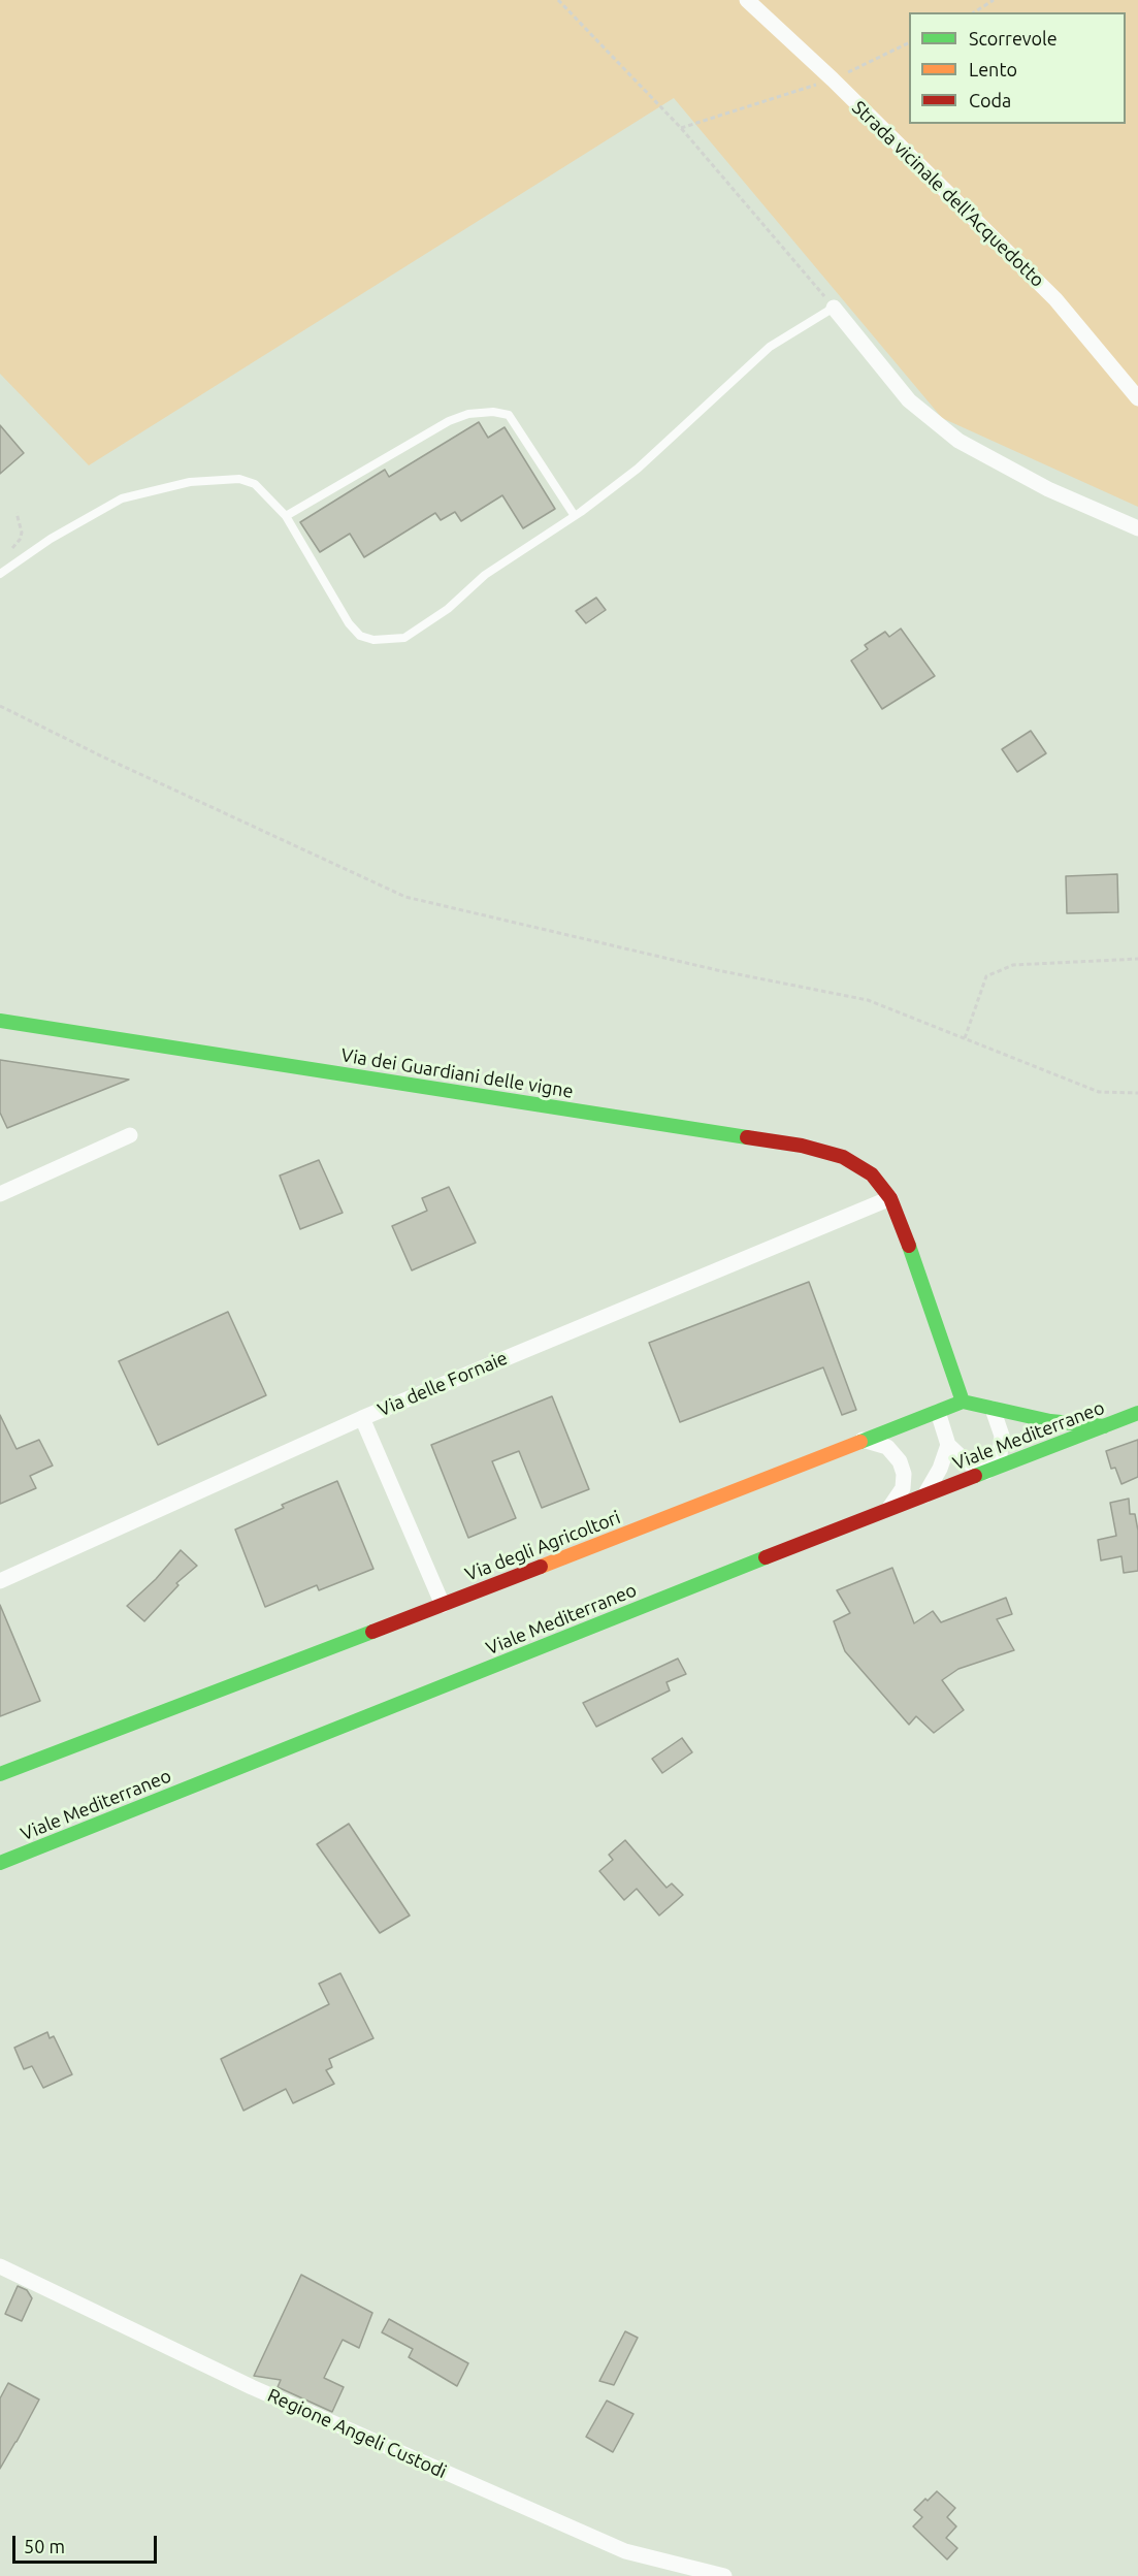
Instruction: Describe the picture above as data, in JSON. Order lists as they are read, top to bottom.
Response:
{
  "streets": {
    "street": [
      "Strada vicinale dell'Acquedotto",
      "Via dei Guardiani delle vigne",
      "Via delle Fornaie",
      "Viale Mediterraneo",
      "Via degli Agricoltori",
      "Regione Angeli Custodi"
    ]
  },
  "crossings": [
    ["Via dei Guardiani delle vigne", "Via delle Fornaie"],
    ["Via dei Guardiani delle vigne", "Viale Mediterraneo"],
    ["Via dei Guardiani delle vigne", "Via degli Agricoltori"],
    ["Viale Mediterraneo", "Via degli Agricoltori"]
  ],
  "legend": ["Scorrevole", "Lento", "Coda"],
  "scale_bar": "50 m"
}
